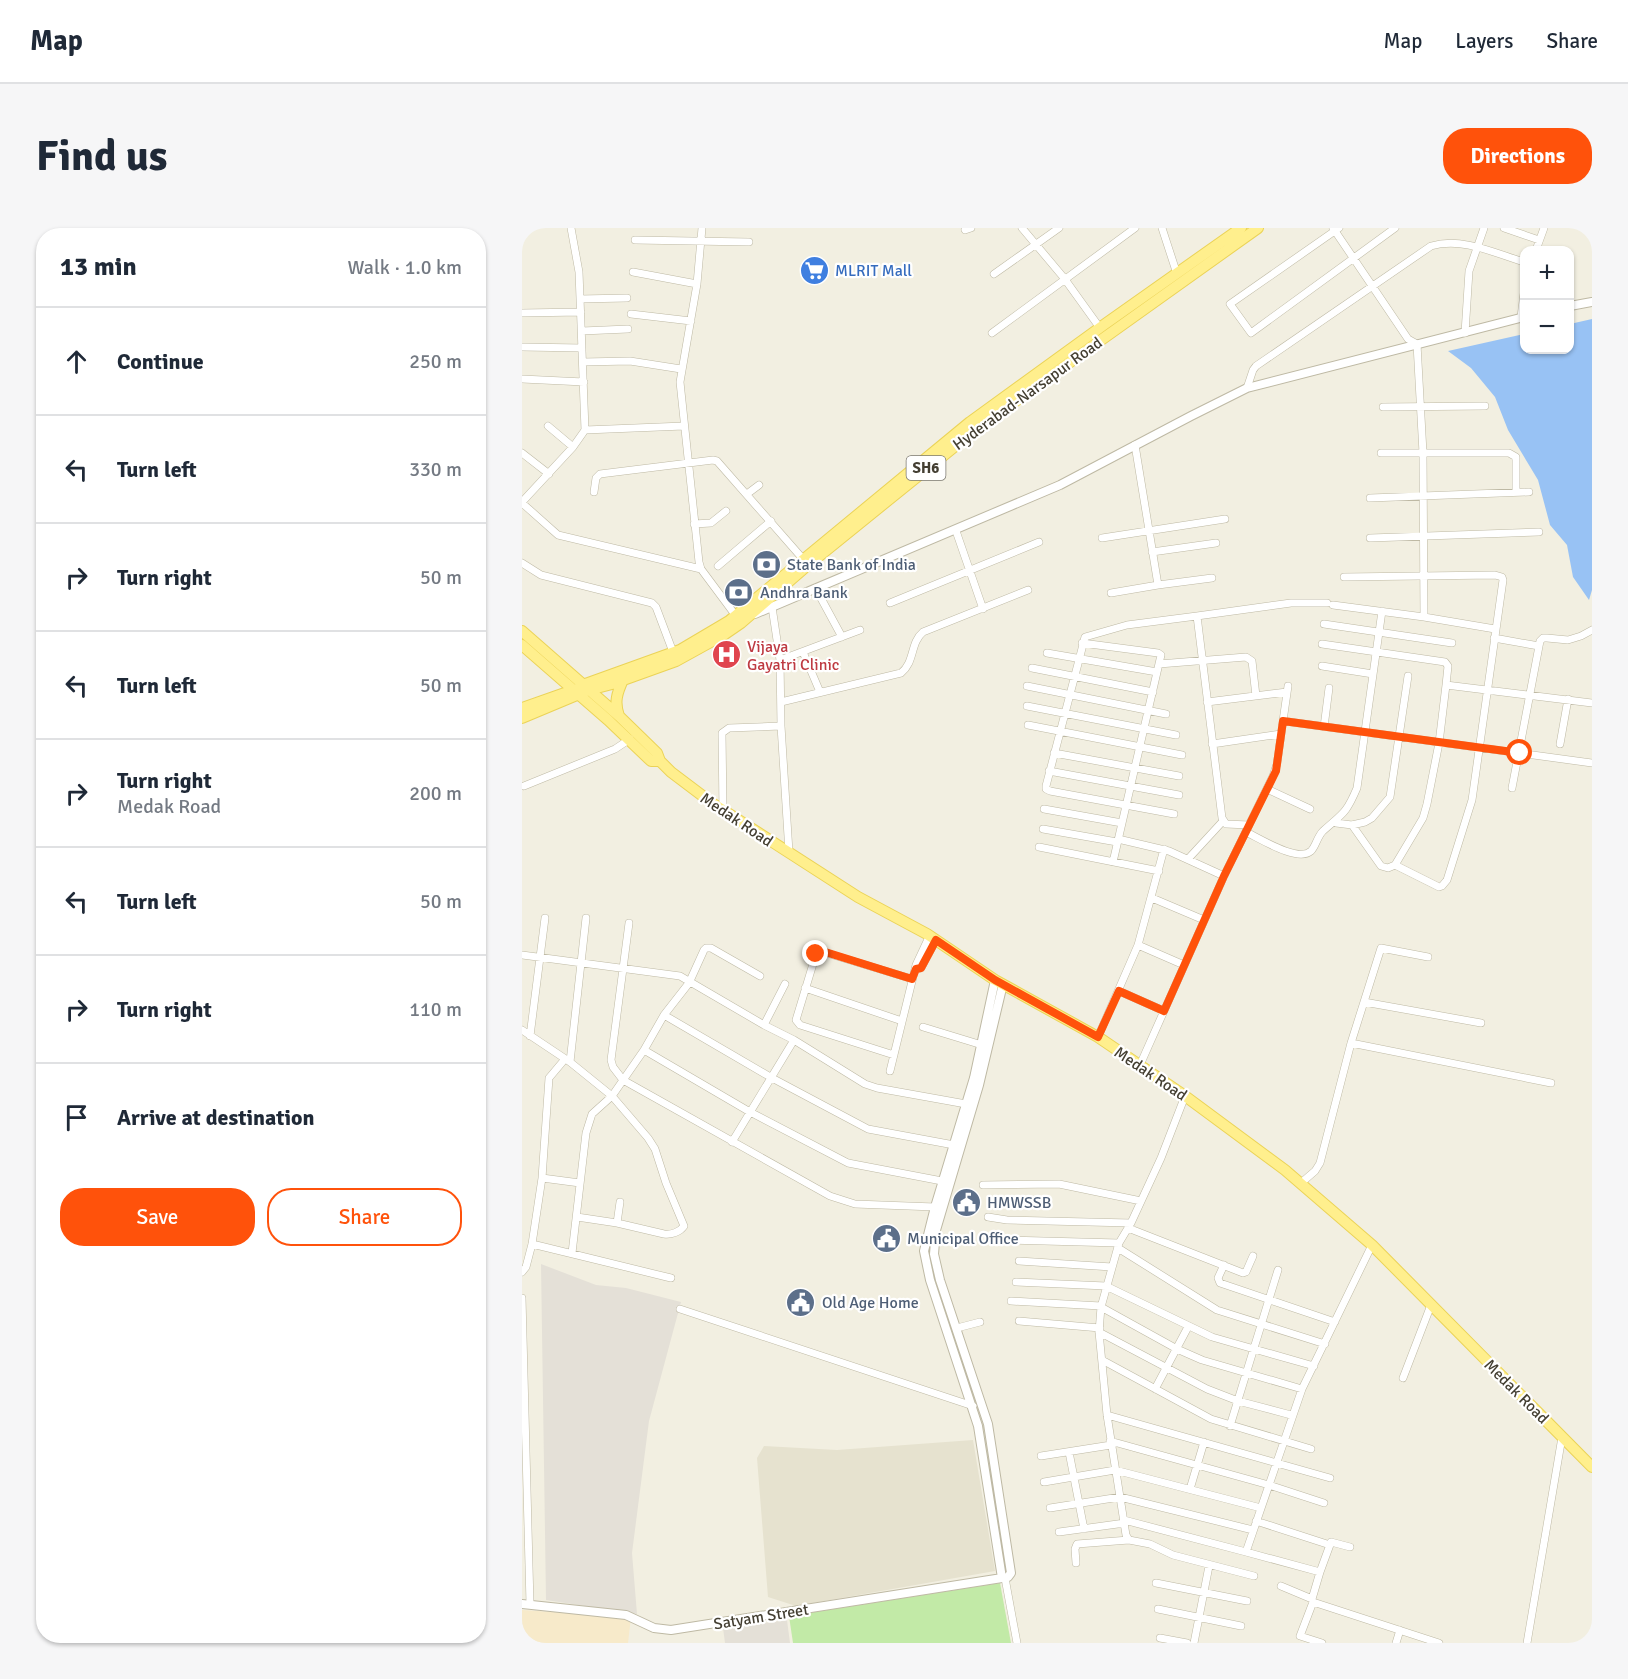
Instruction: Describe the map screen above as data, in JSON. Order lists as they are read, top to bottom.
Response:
{
  "streets": {
    "main road": ["Hyderabad-Narsapur Road", "SH6", "Medak Road"],
    "street": ["Satyam Street"]
  },
  "crossings": [
    ["Hyderabad-Narsapur Road", "SH6"],
    ["Hyderabad-Narsapur Road", "Medak Road"],
    ["SH6", "Medak Road"]
  ],
  "places": {
    "supermarket": ["MLRIT Mall"],
    "bank": ["State Bank of India", "Andhra Bank"],
    "hospital": ["Vijaya Gayatri Clinic"],
    "public building": ["HMWSSB", "Municipal Office", "Old Age Home"]
  },
  "page": {
    "header": "Map",
    "nav": ["Map", "Layers", "Share"],
    "buttons": [
      "Directions",
      ["Save", "Share"]
    ],
    "title": "Find us",
    "heading": ["13 min", "Walk · 1.0 km"],
    "map_buttons": ["+", "−"],
    "list": [
      ["Continue", "250 m"],
      ["Turn left", "330 m"],
      ["Turn right", "50 m"],
      ["Turn left", "50 m"],
      ["Turn right", "Medak Road", "200 m"],
      ["Turn left", "50 m"],
      ["Turn right", "110 m"],
      "Arrive at destination"
    ]
  }
}
